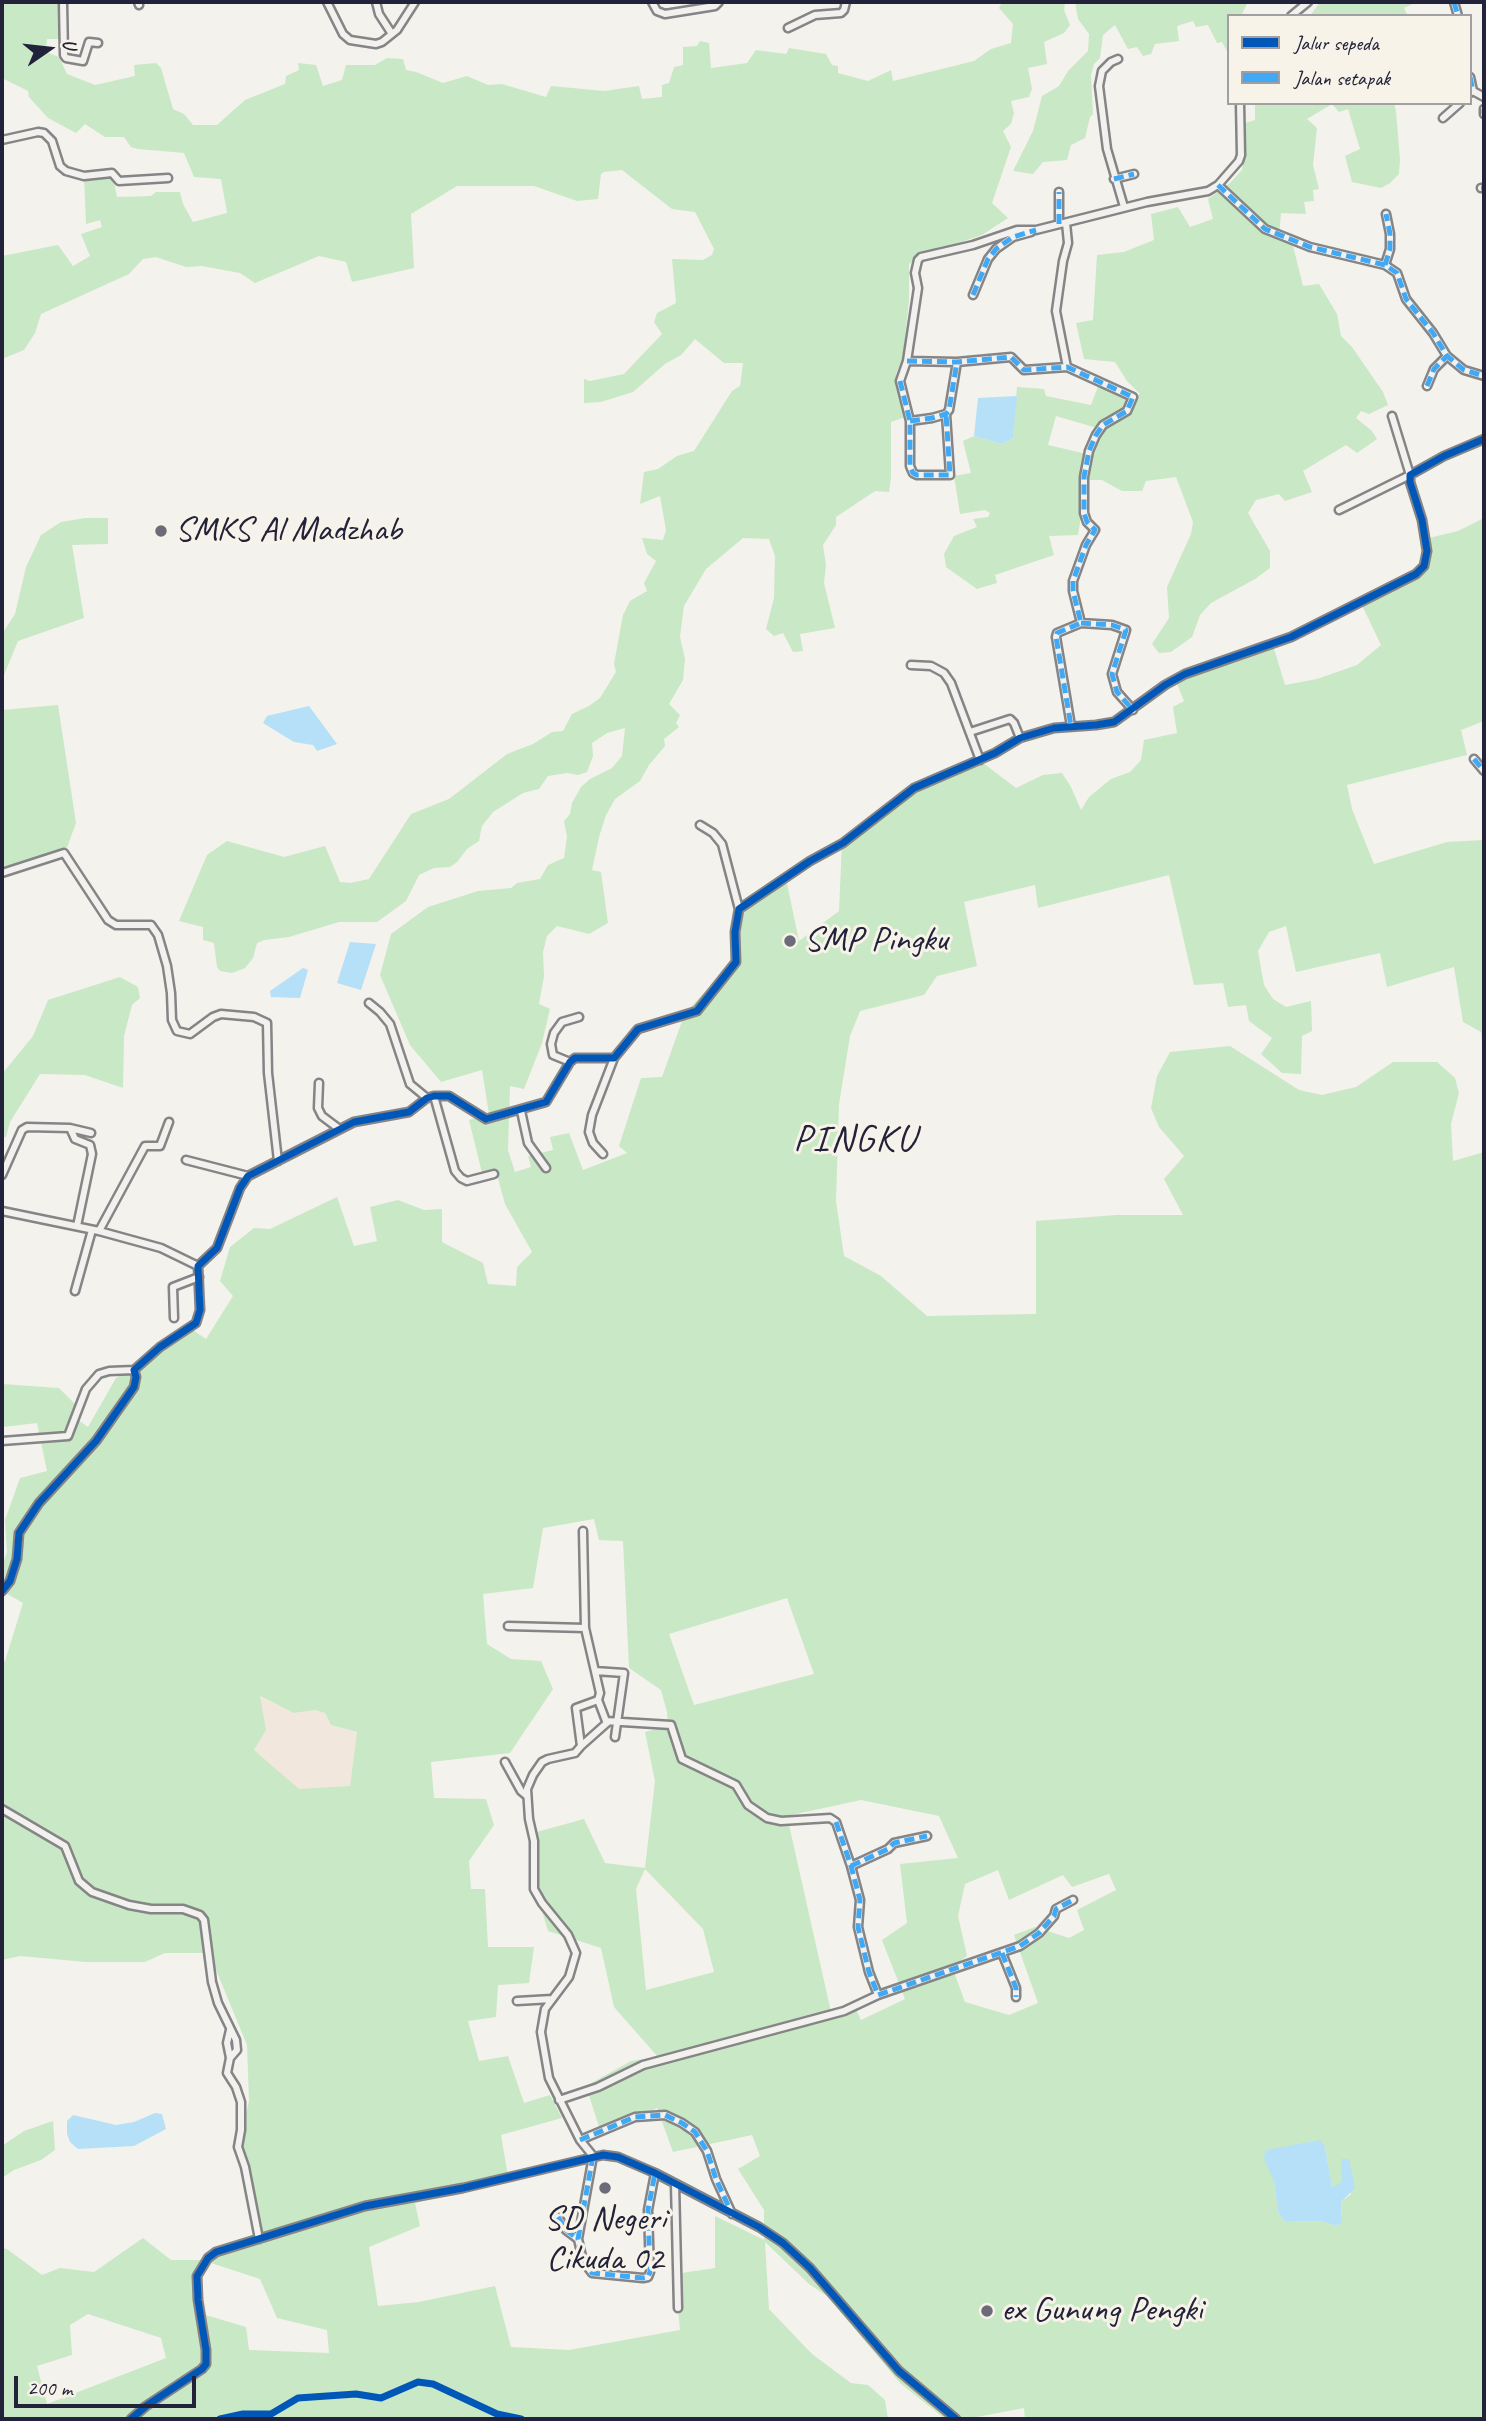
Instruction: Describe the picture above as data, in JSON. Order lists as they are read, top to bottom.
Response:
{
  "districts": ["PINGKU"],
  "places": [
    "SMKS Al Madzhab",
    "SMP Pingku",
    "SD Negeri Cikuda 02",
    "ex Gunung Pengki"
  ],
  "legend": ["Jalur sepeda", "Jalan setapak"],
  "scale_bar": "200 m",
  "north": "right"
}
